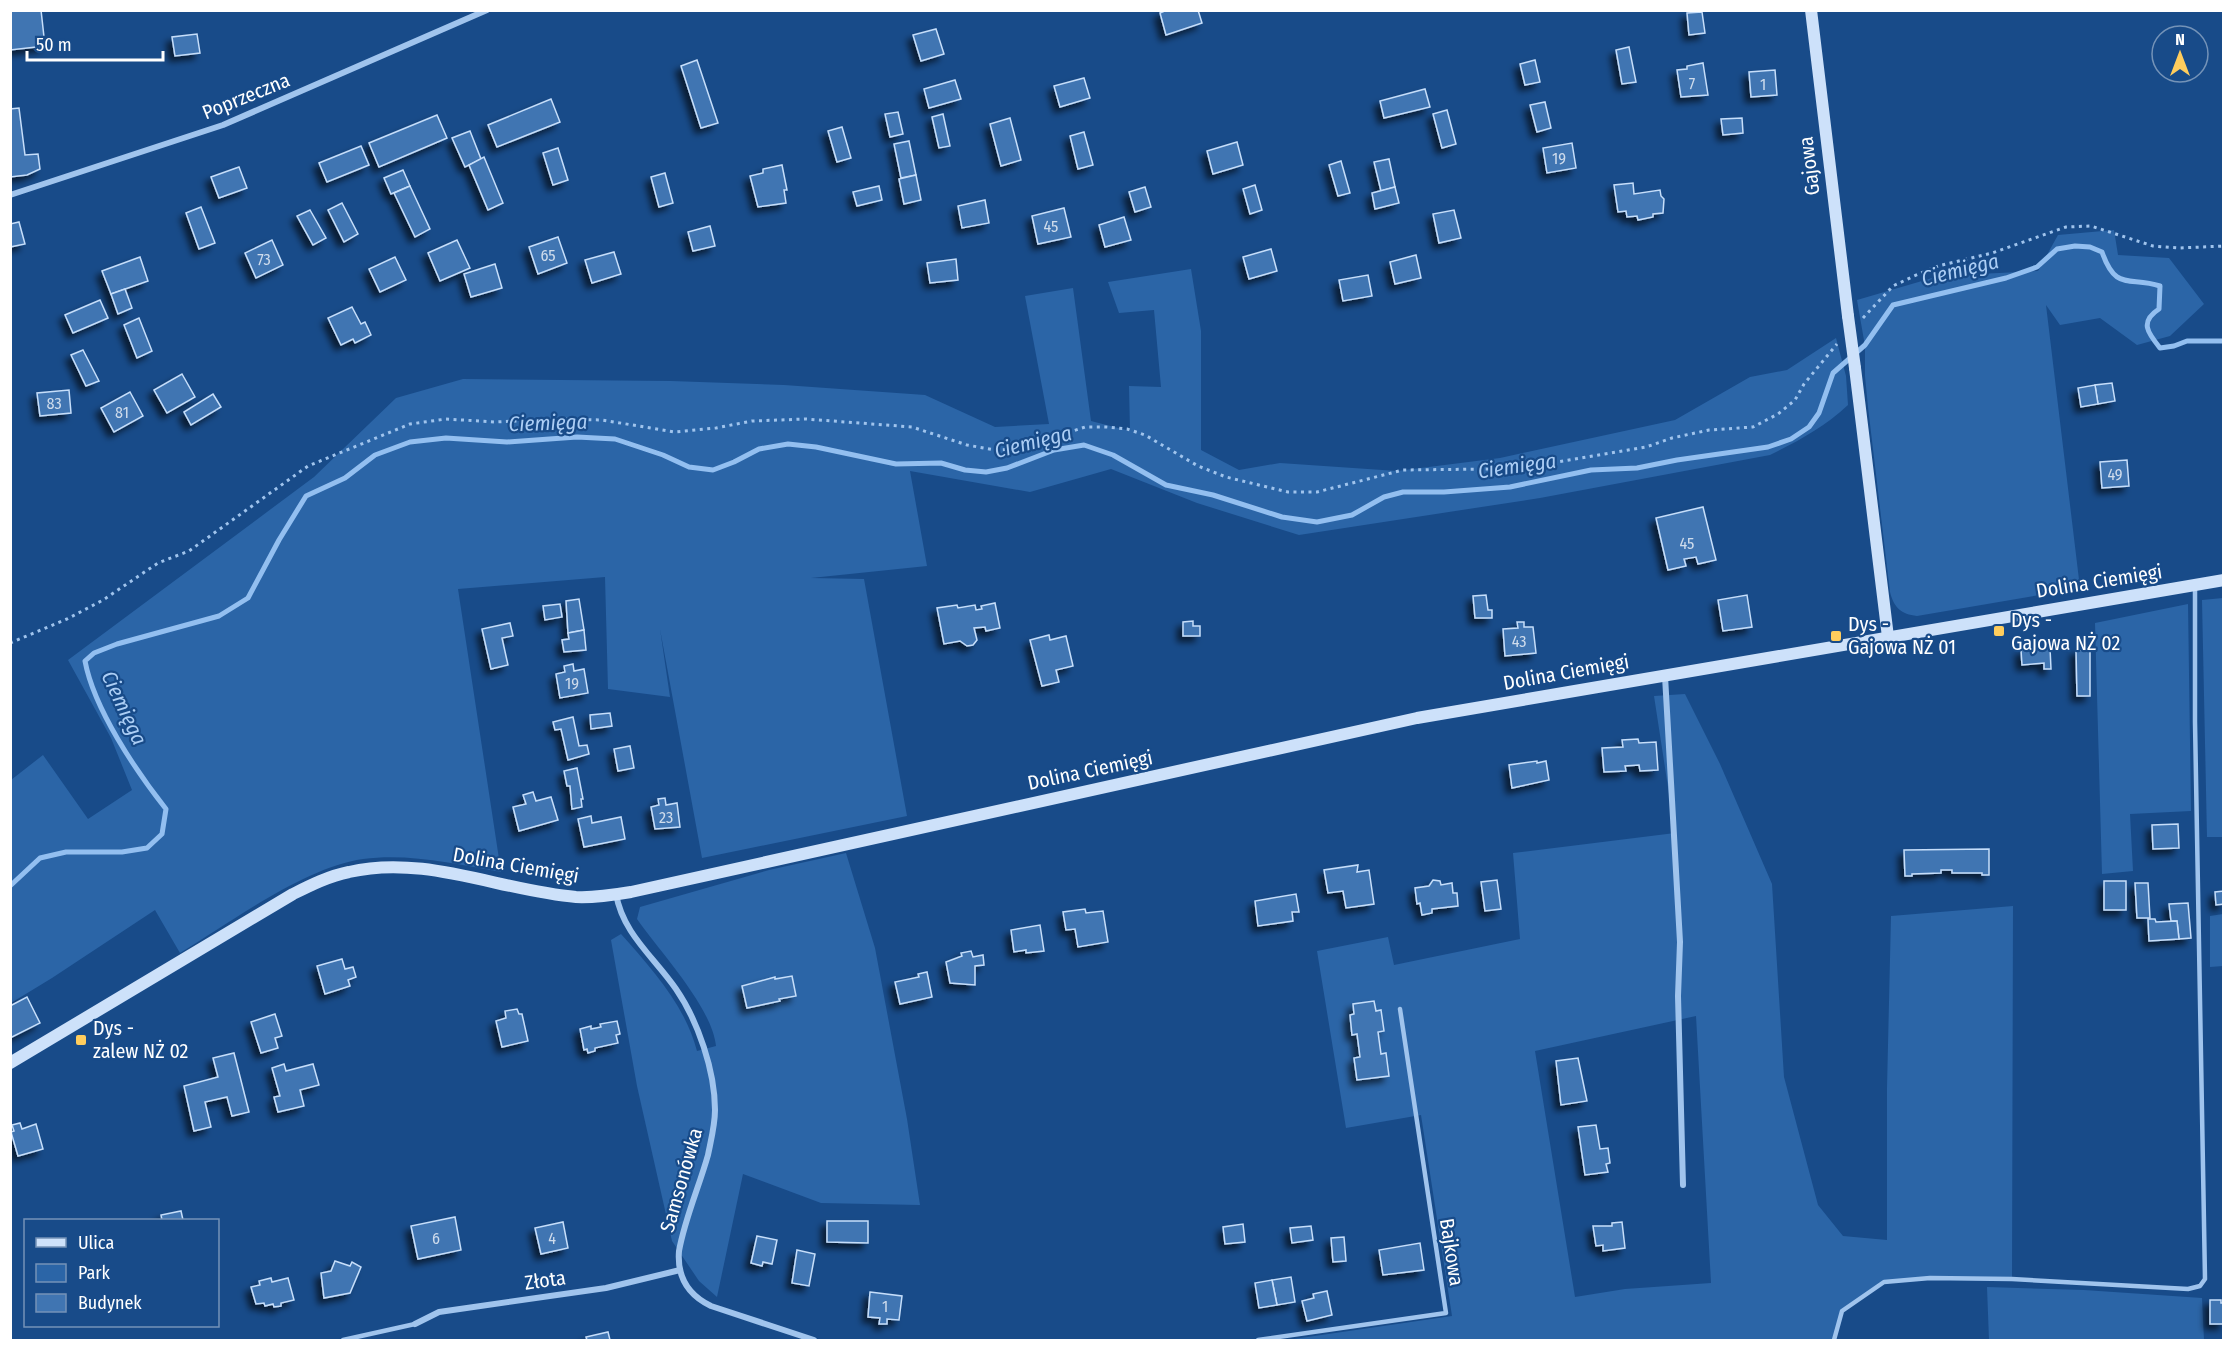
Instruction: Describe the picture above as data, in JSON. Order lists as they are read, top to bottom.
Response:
{
  "streets": {
    "street": [
      "Poprzeczna",
      "Gajowa",
      "Dolina Ciemięgi",
      "Samsonówka",
      "Złota"
    ],
    "lane": ["Bajkowa"]
  },
  "crossings": [
    ["Gajowa", "Dolina Ciemięgi"],
    ["Dolina Ciemięgi", "Samsonówka"],
    ["Samsonówka", "Złota"]
  ],
  "water": ["Ciemięga"],
  "places": {
    "transit": ["Dys - Gajowa NŻ 02", "Dys - Gajowa NŻ 01", "Dys - zalew NŻ 02"]
  },
  "house_numbers": [
    "7",
    "1",
    "19",
    "45",
    "65",
    "73",
    "83",
    "81",
    "49",
    "45",
    "43",
    "19",
    "23",
    "6",
    "4",
    "1"
  ],
  "legend": ["Ulica", "Park", "Budynek"],
  "scale_bar": "50 m",
  "north": "top"
}
